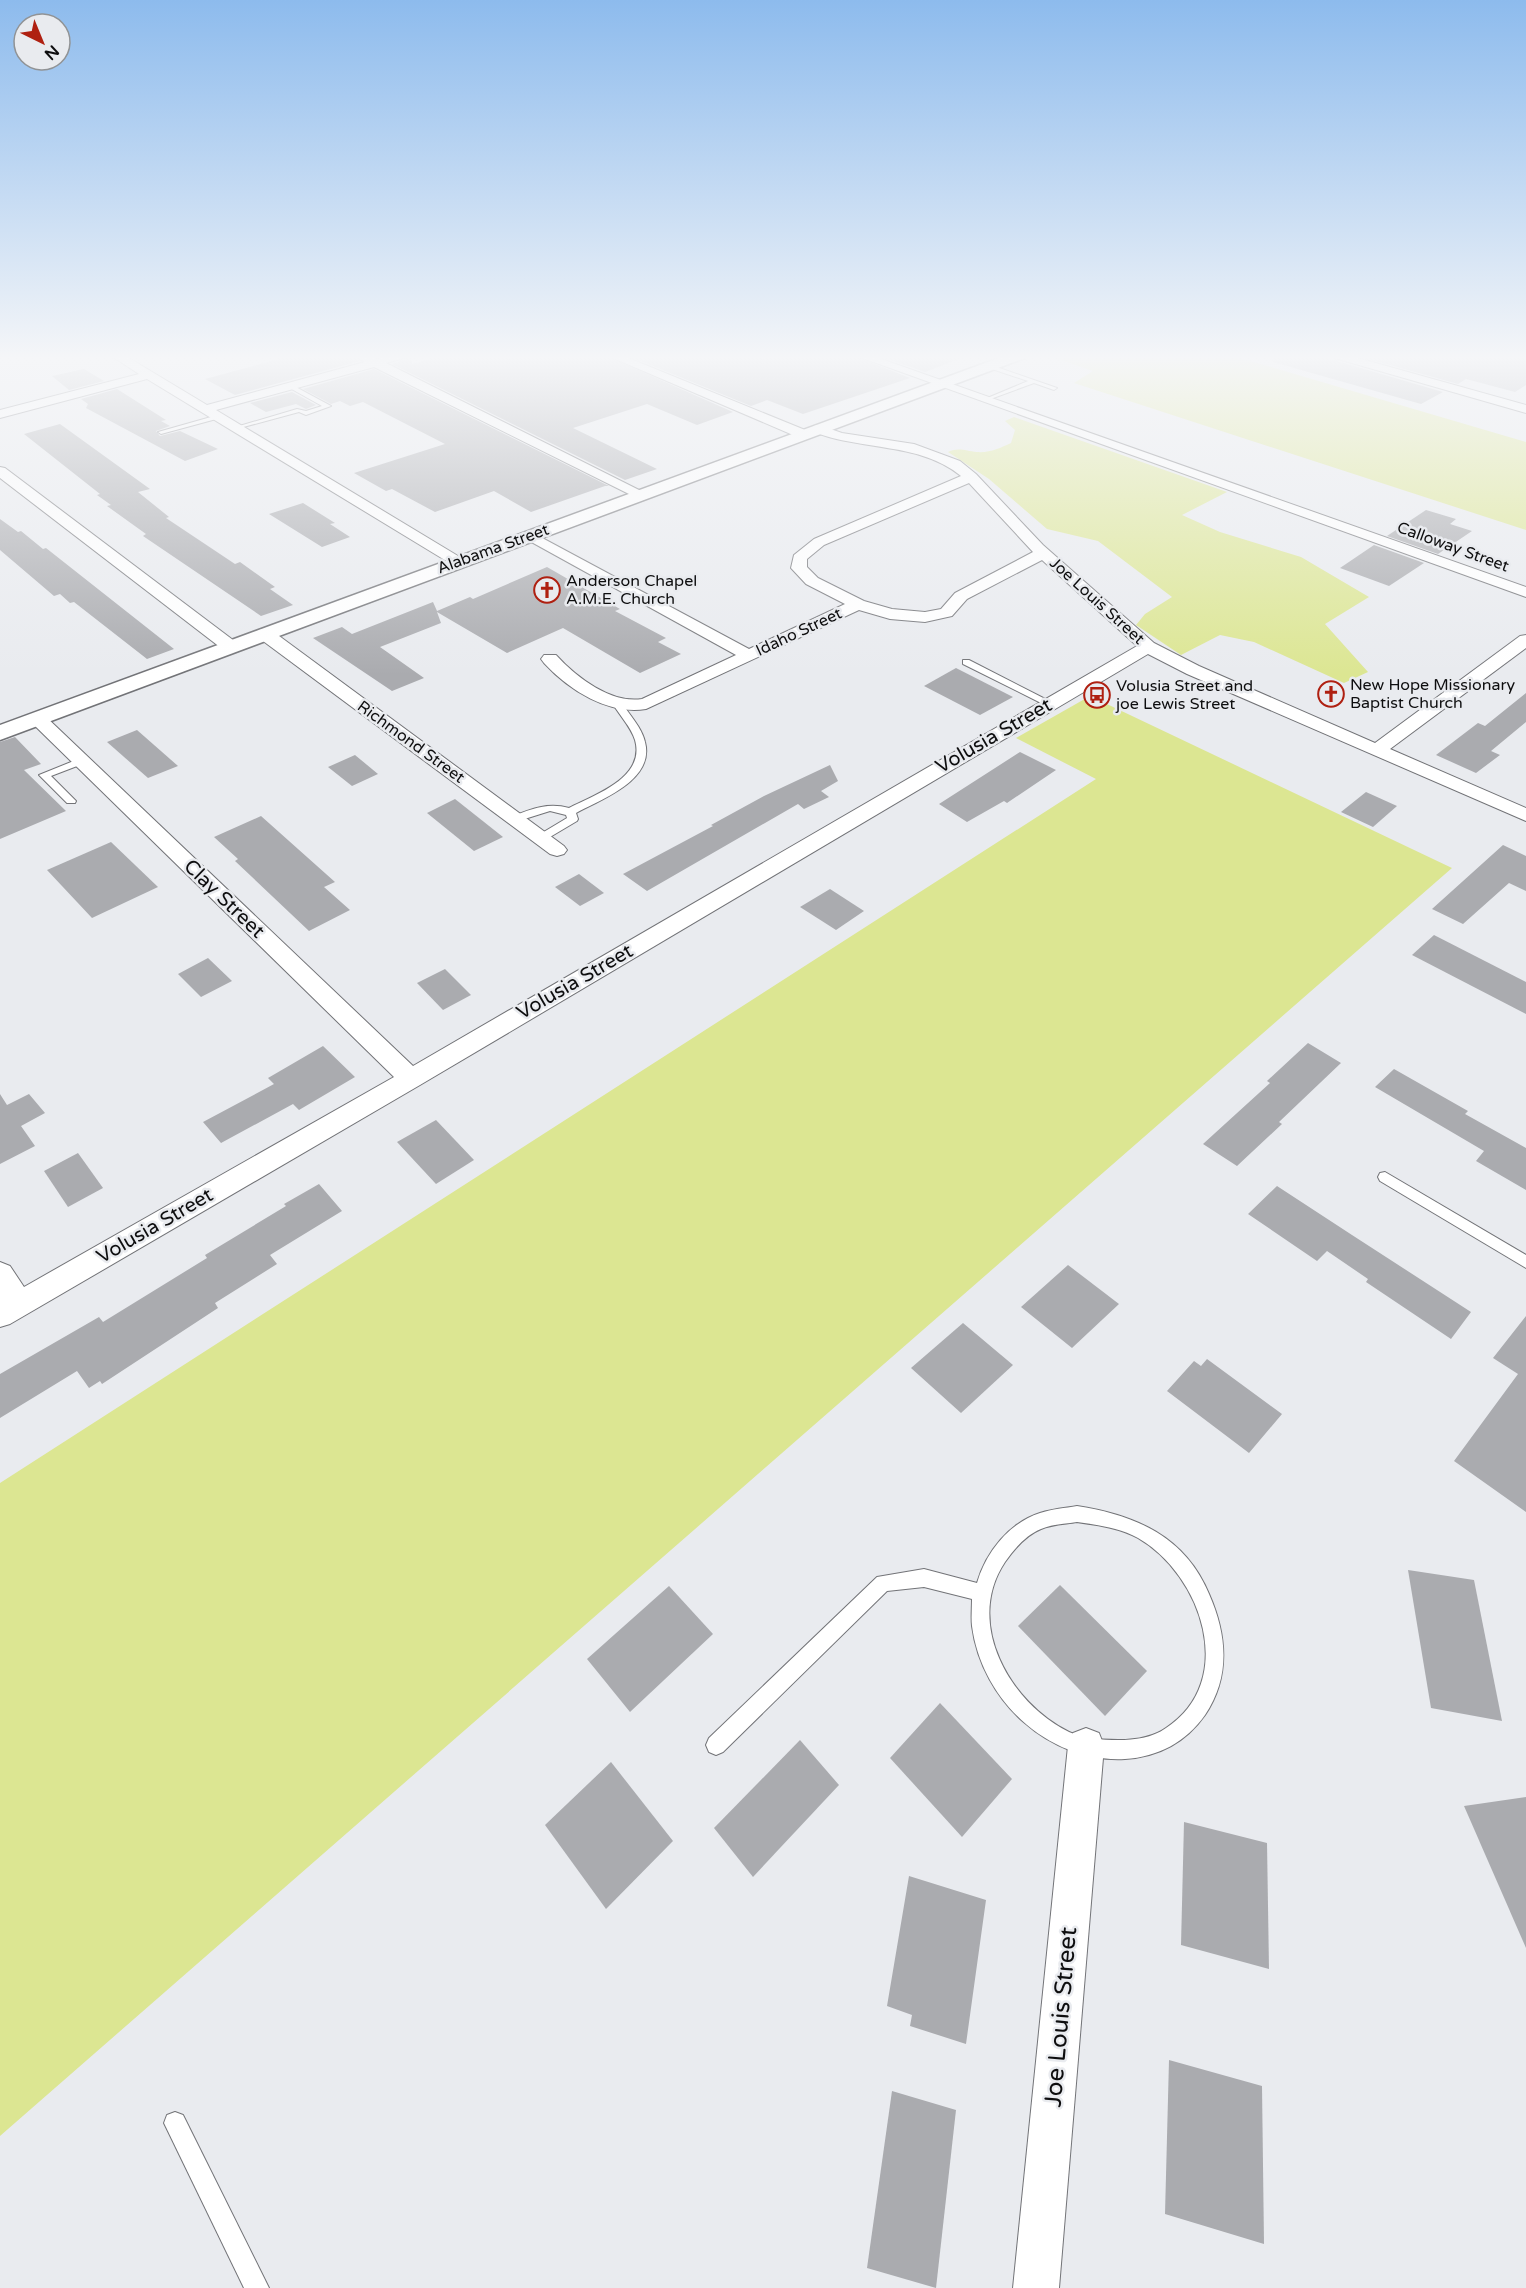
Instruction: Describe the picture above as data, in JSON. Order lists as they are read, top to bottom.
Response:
{
  "streets": {
    "street": [
      "Calloway Street",
      "Alabama Street",
      "Joe Louis Street",
      "Idaho Street",
      "Volusia Street",
      "Richmond Street",
      "Clay Street"
    ]
  },
  "crossings": [
    ["Alabama Street", "Richmond Street"],
    ["Alabama Street", "Clay Street"],
    ["Joe Louis Street", "Idaho Street"],
    ["Joe Louis Street", "Volusia Street"],
    ["Volusia Street", "Clay Street"]
  ],
  "places": {
    "church": ["Anderson Chapel A.M.E. Church", "New Hope Missionary Baptist Church"],
    "bus stop": ["Volusia Street and joe Lewis Street"]
  },
  "north": "bottom right"
}
